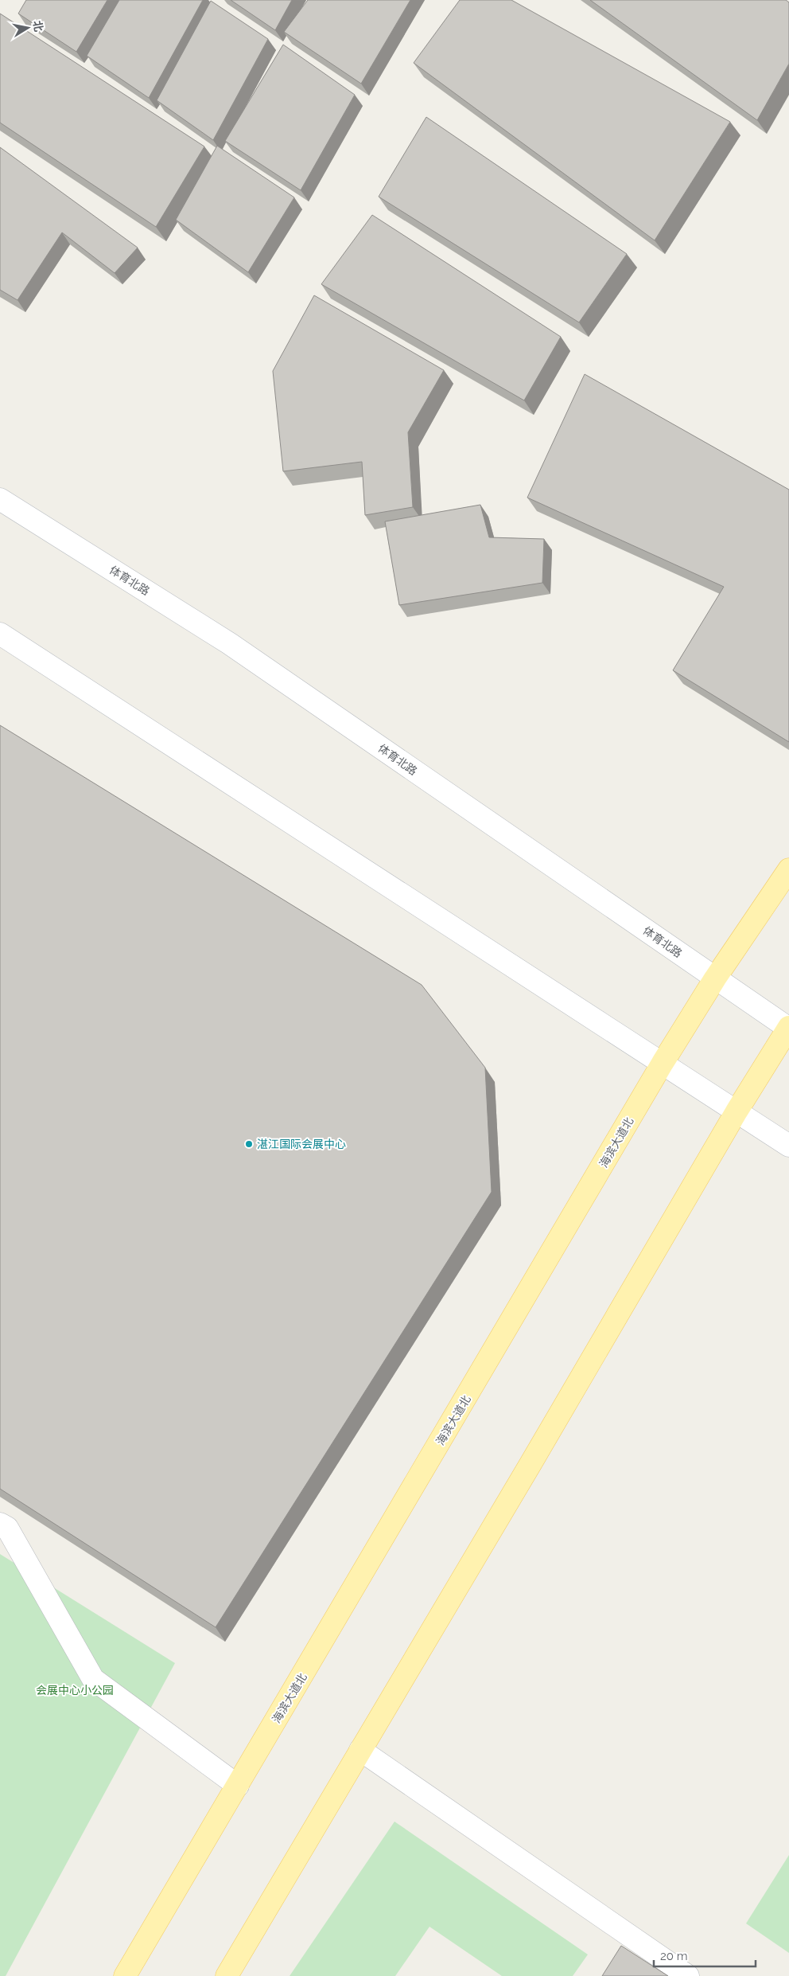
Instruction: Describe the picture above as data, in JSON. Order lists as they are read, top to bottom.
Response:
{
  "streets": {
    "main road": ["体育北路", "海滨大道北"]
  },
  "crossings": [
    ["体育北路", "海滨大道北"]
  ],
  "parks": ["会展中心小公园"],
  "places": ["湛江国际会展中心"],
  "scale_bar": "20 m",
  "north": "right"
}
